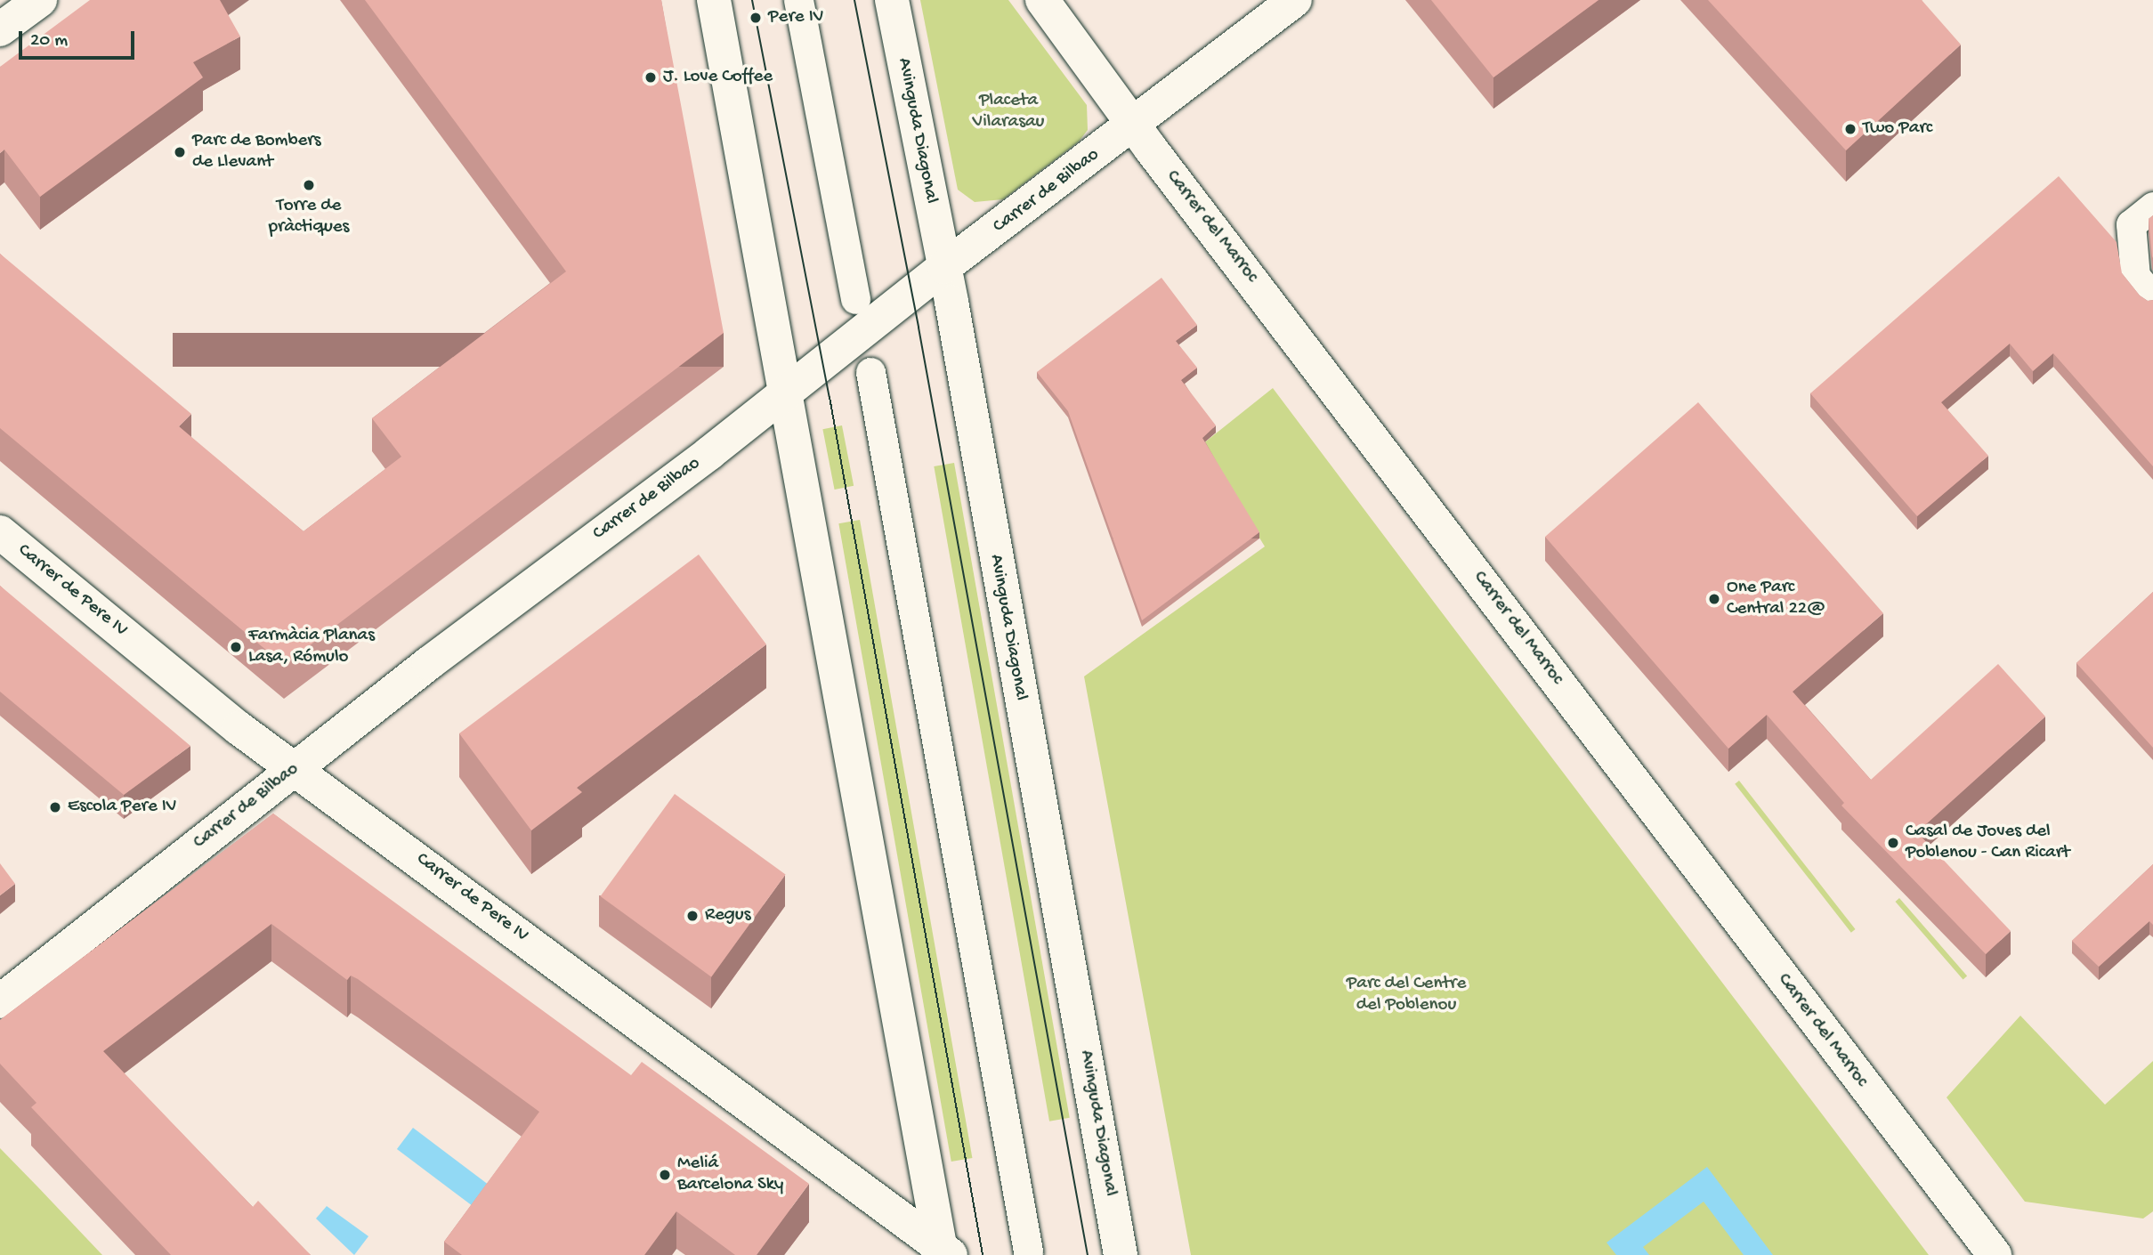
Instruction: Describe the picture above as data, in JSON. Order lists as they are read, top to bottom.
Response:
{
  "streets": {
    "street": [
      "Avinguda Diagonal",
      "Carrer de Bilbao",
      "Carrer del Marroc",
      "Carrer de Pere IV"
    ]
  },
  "crossings": [
    ["Avinguda Diagonal", "Carrer de Bilbao"],
    ["Carrer de Bilbao", "Carrer del Marroc"],
    ["Carrer de Bilbao", "Carrer de Pere IV"]
  ],
  "parks": ["Placeta Vilarasau", "Parc del Centre del Poblenou"],
  "places": [
    "Pere IV",
    "J. Love Coffee",
    "Two Parc",
    "Parc de Bombers de Llevant",
    "Torre de pràctiques",
    "One Parc Central 22@",
    "Farmàcia Planas Lasa, Rómulo",
    "Escola Pere IV",
    "Casal de Joves del Poblenou - Can Ricart",
    "Regus",
    "Meliá Barcelona Sky"
  ],
  "scale_bar": "20 m"
}
